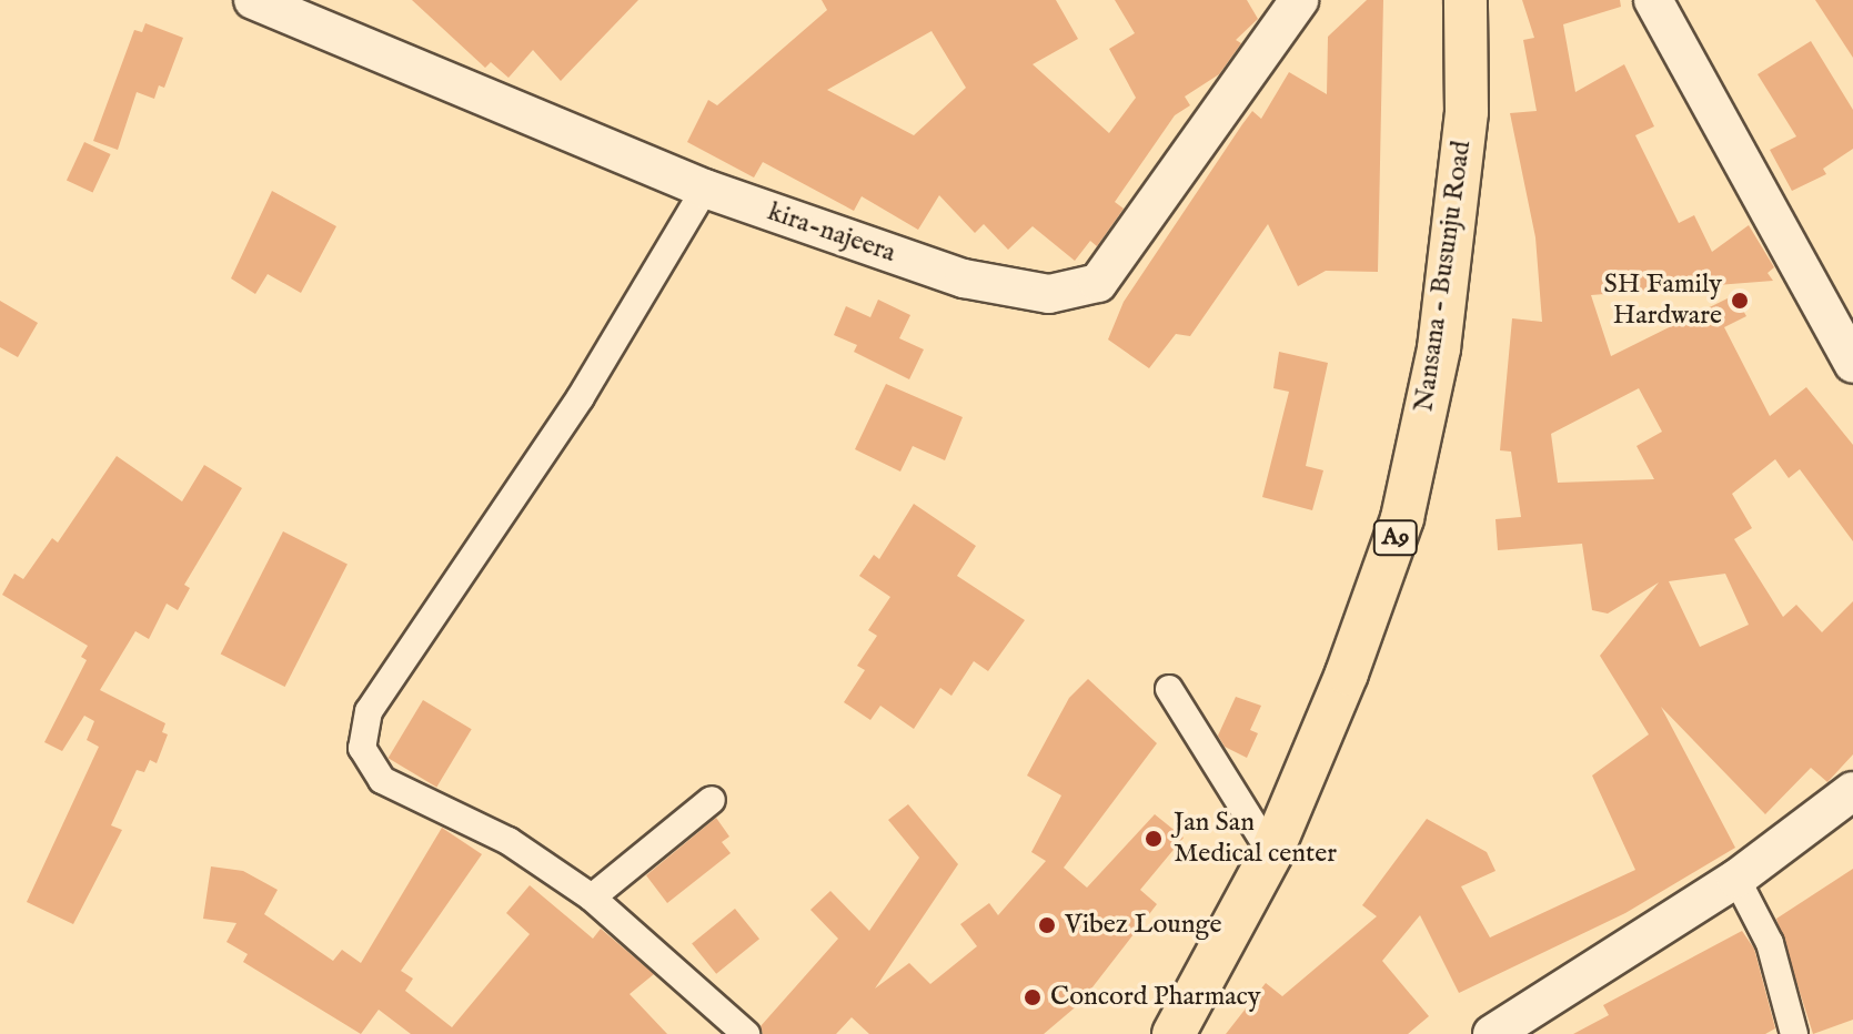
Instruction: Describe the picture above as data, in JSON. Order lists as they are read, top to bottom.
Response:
{
  "streets": {
    "main road": ["Nansana - Busunju Road", "A9"],
    "street": ["kira-najeera"]
  },
  "places": [
    "SH Family Hardware",
    "Jan San Medical center",
    "Vibez Lounge",
    "Concord Pharmacy"
  ]
}
